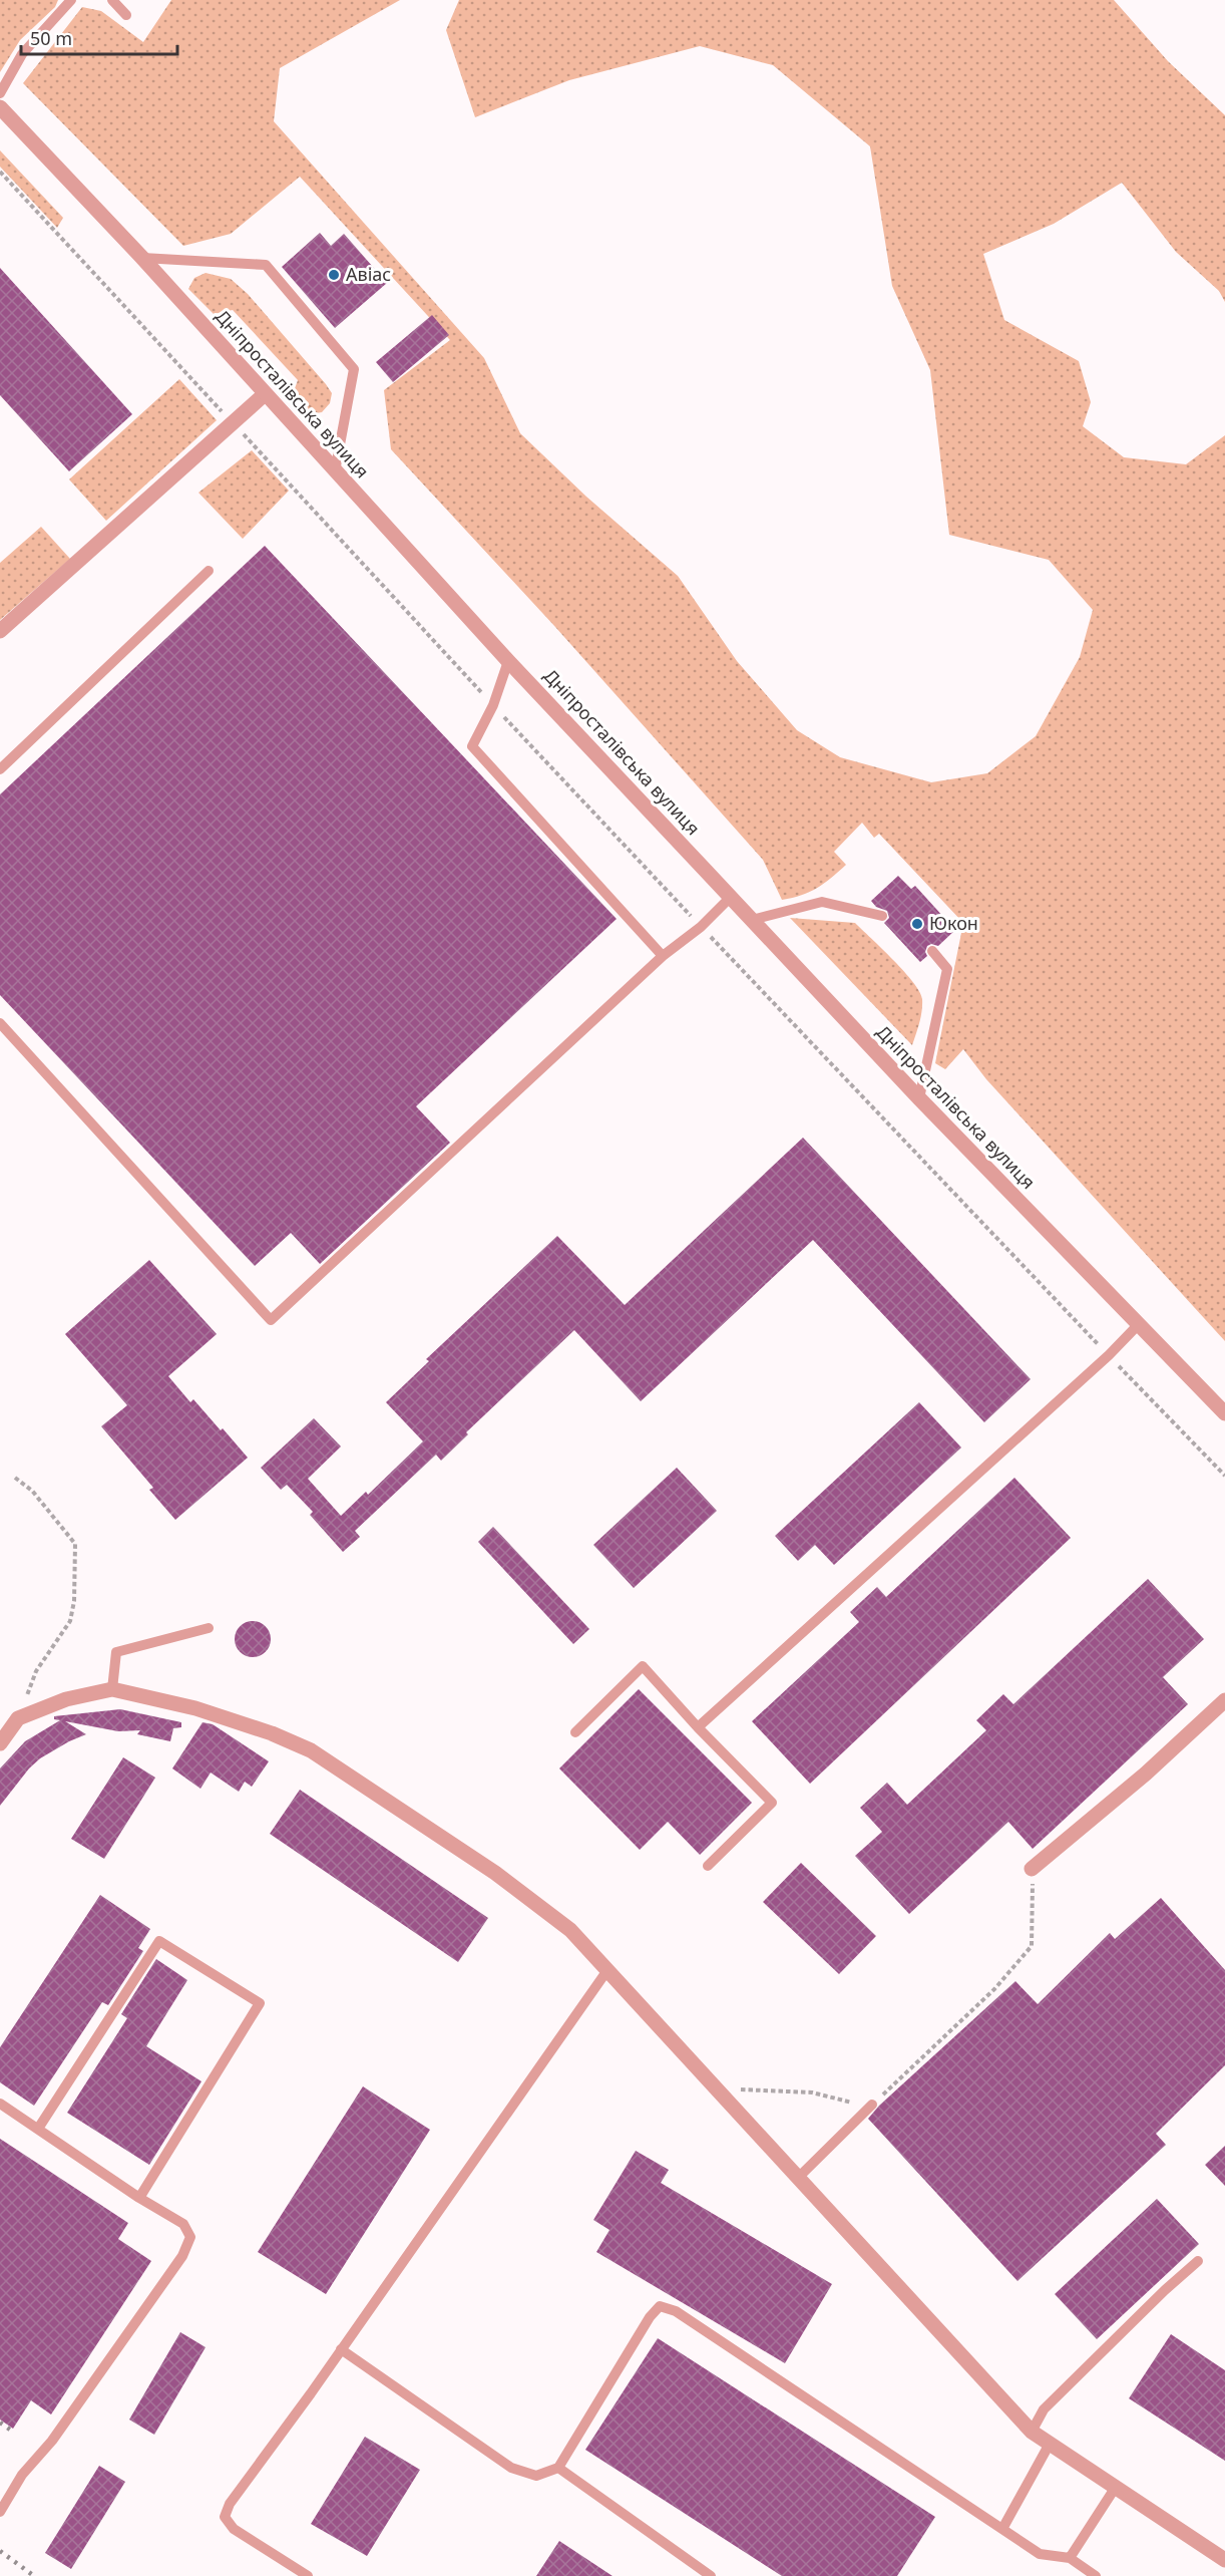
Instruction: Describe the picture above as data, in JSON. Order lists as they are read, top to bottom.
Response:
{
  "streets": {
    "street": ["Дніпросталівська вулиця"]
  },
  "places": ["Авіас", "Юкон"],
  "scale_bar": "50 m"
}
